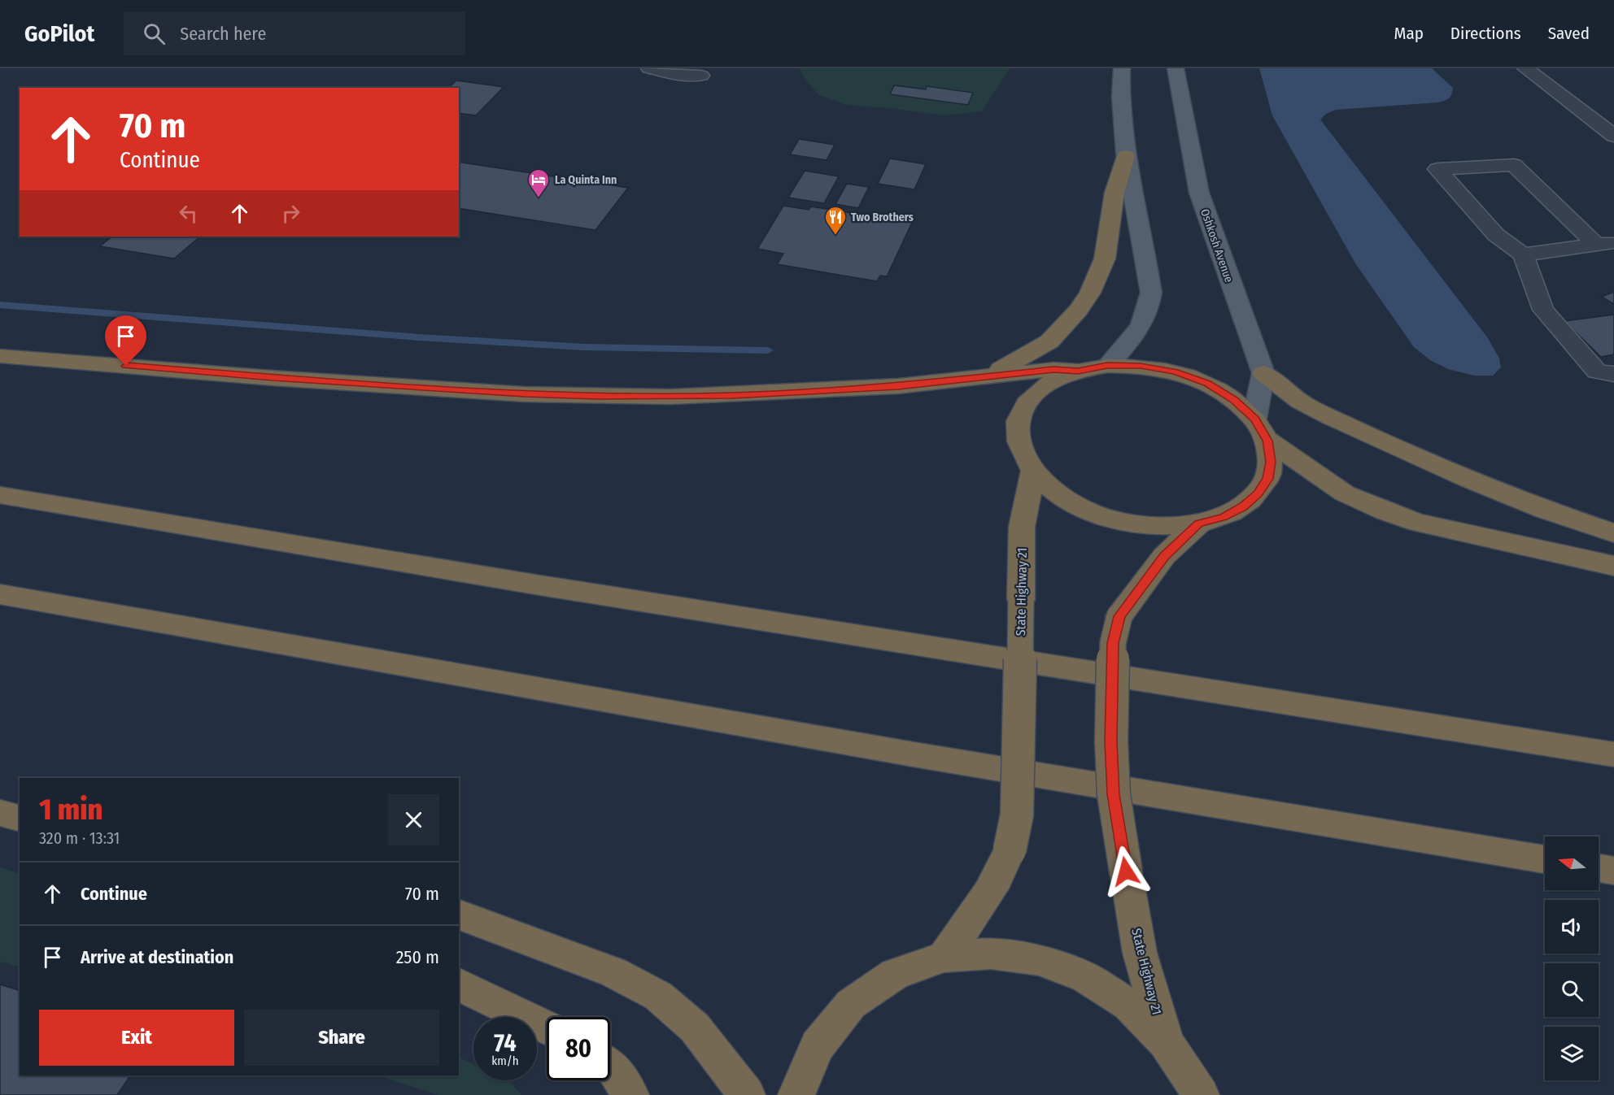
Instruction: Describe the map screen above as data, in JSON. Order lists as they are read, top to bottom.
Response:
{
  "streets": {
    "highway": ["State Highway 21"],
    "main road": ["Oshkosh Avenue"]
  },
  "places": {
    "hotel": ["La Quinta Inn"],
    "restaurant": ["Two Brothers"]
  },
  "north": "left",
  "page": {
    "header": "GoPilot",
    "search": "Search here",
    "nav": ["Map", "Directions", "Saved"],
    "turn": ["70 m", "Continue"],
    "heading": ["1 min", "320 m · 13:31"],
    "list": [
      {
        "name": "Continue",
        "value": "70 m"
      },
      {
        "name": "Arrive at destination",
        "value": "250 m"
      }
    ],
    "buttons": ["Exit", "Share"],
    "speed": "74 km/h",
    "limit": "80"
  }
}
